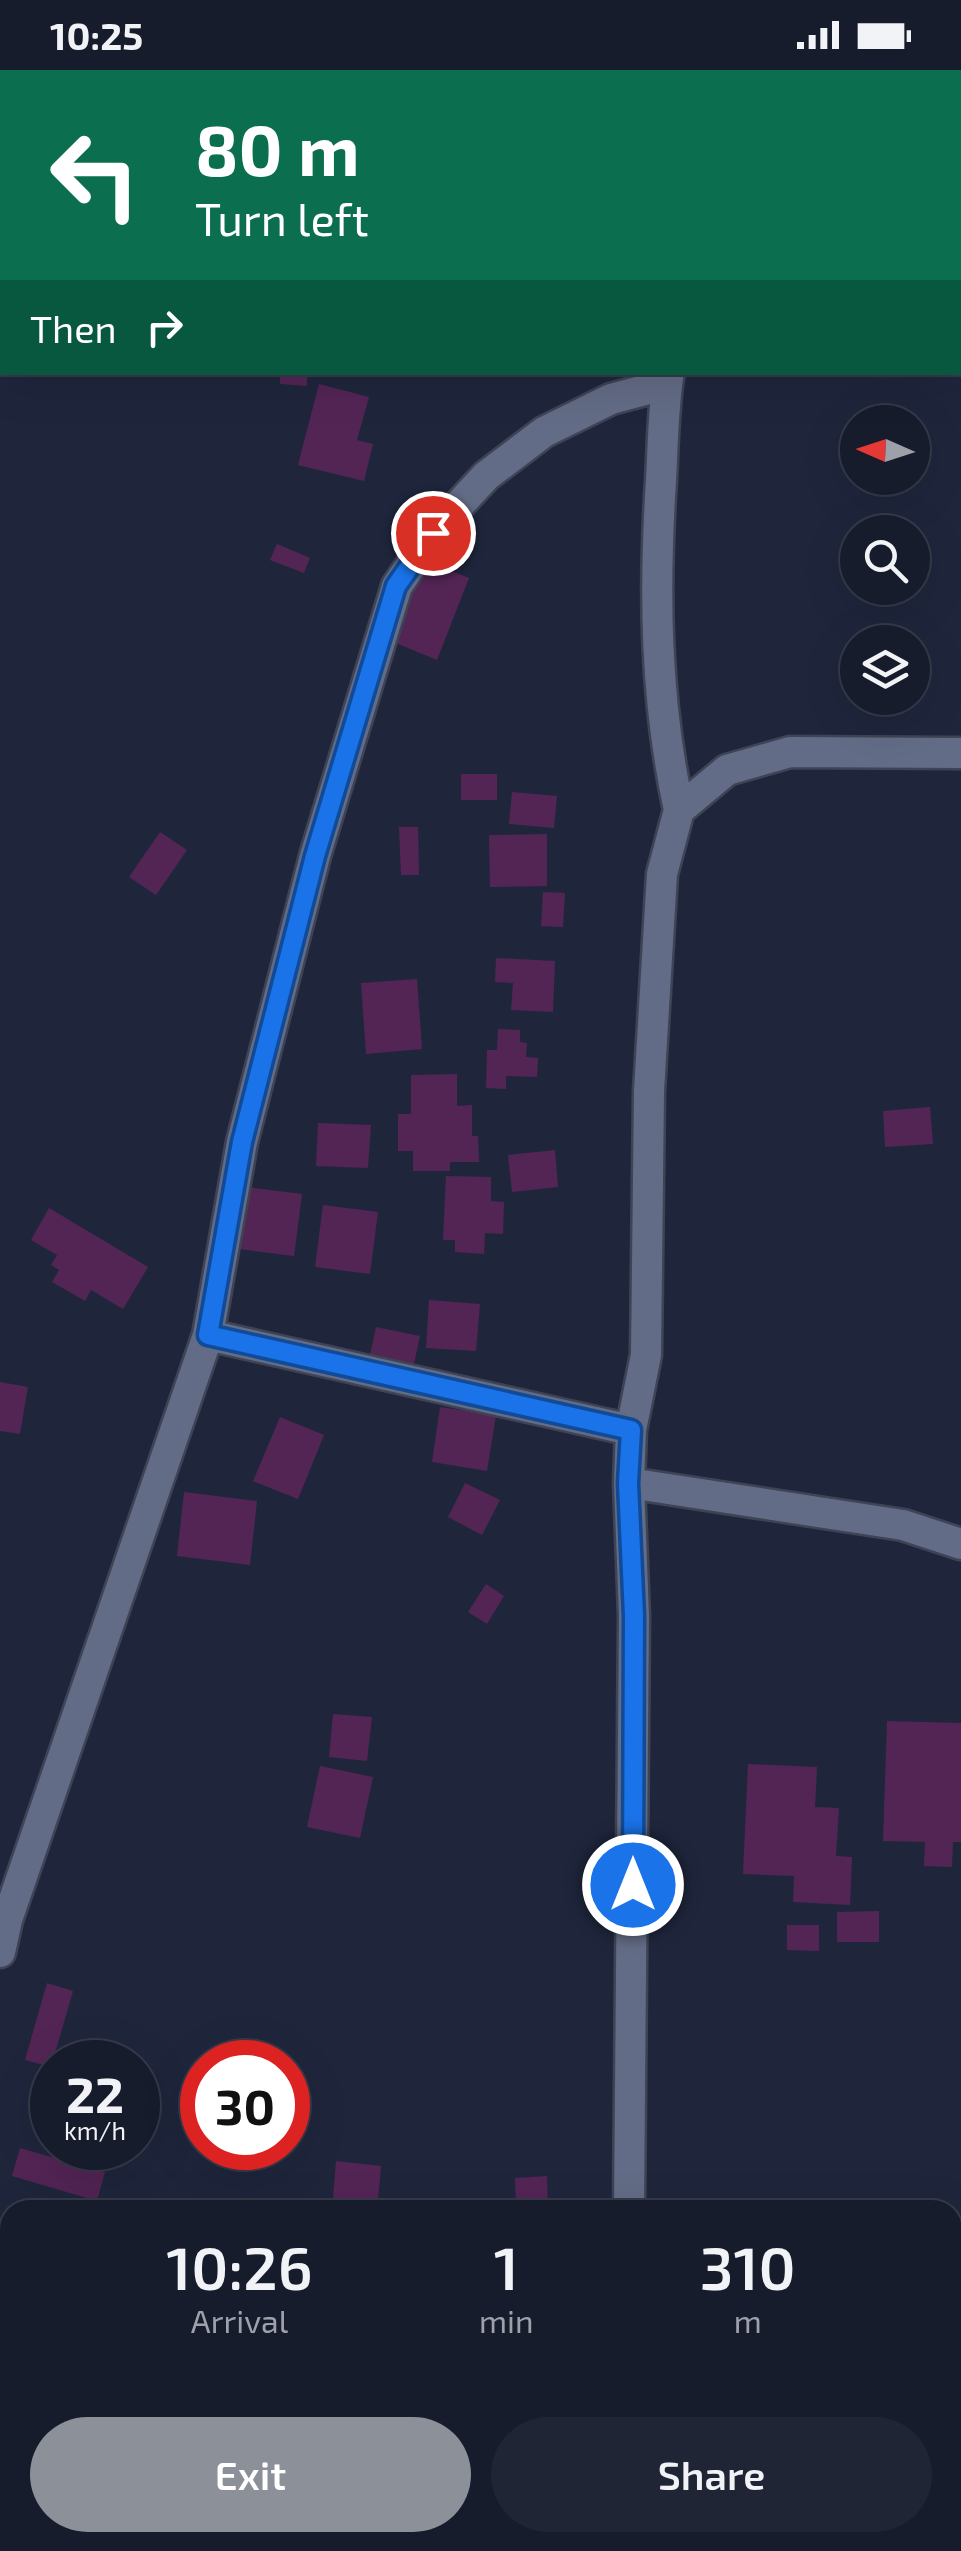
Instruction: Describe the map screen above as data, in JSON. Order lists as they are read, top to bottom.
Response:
{
  "north": "left",
  "page": {
    "status": "10:25",
    "turn": ["80 m", "Turn left"],
    "then": "Then",
    "speed": "22 km/h",
    "limit": "30",
    "eta": [
      "10:26",
      "Arrival",
      "1",
      "min",
      "310",
      "m"
    ],
    "buttons": ["Exit", "Share"]
  }
}
